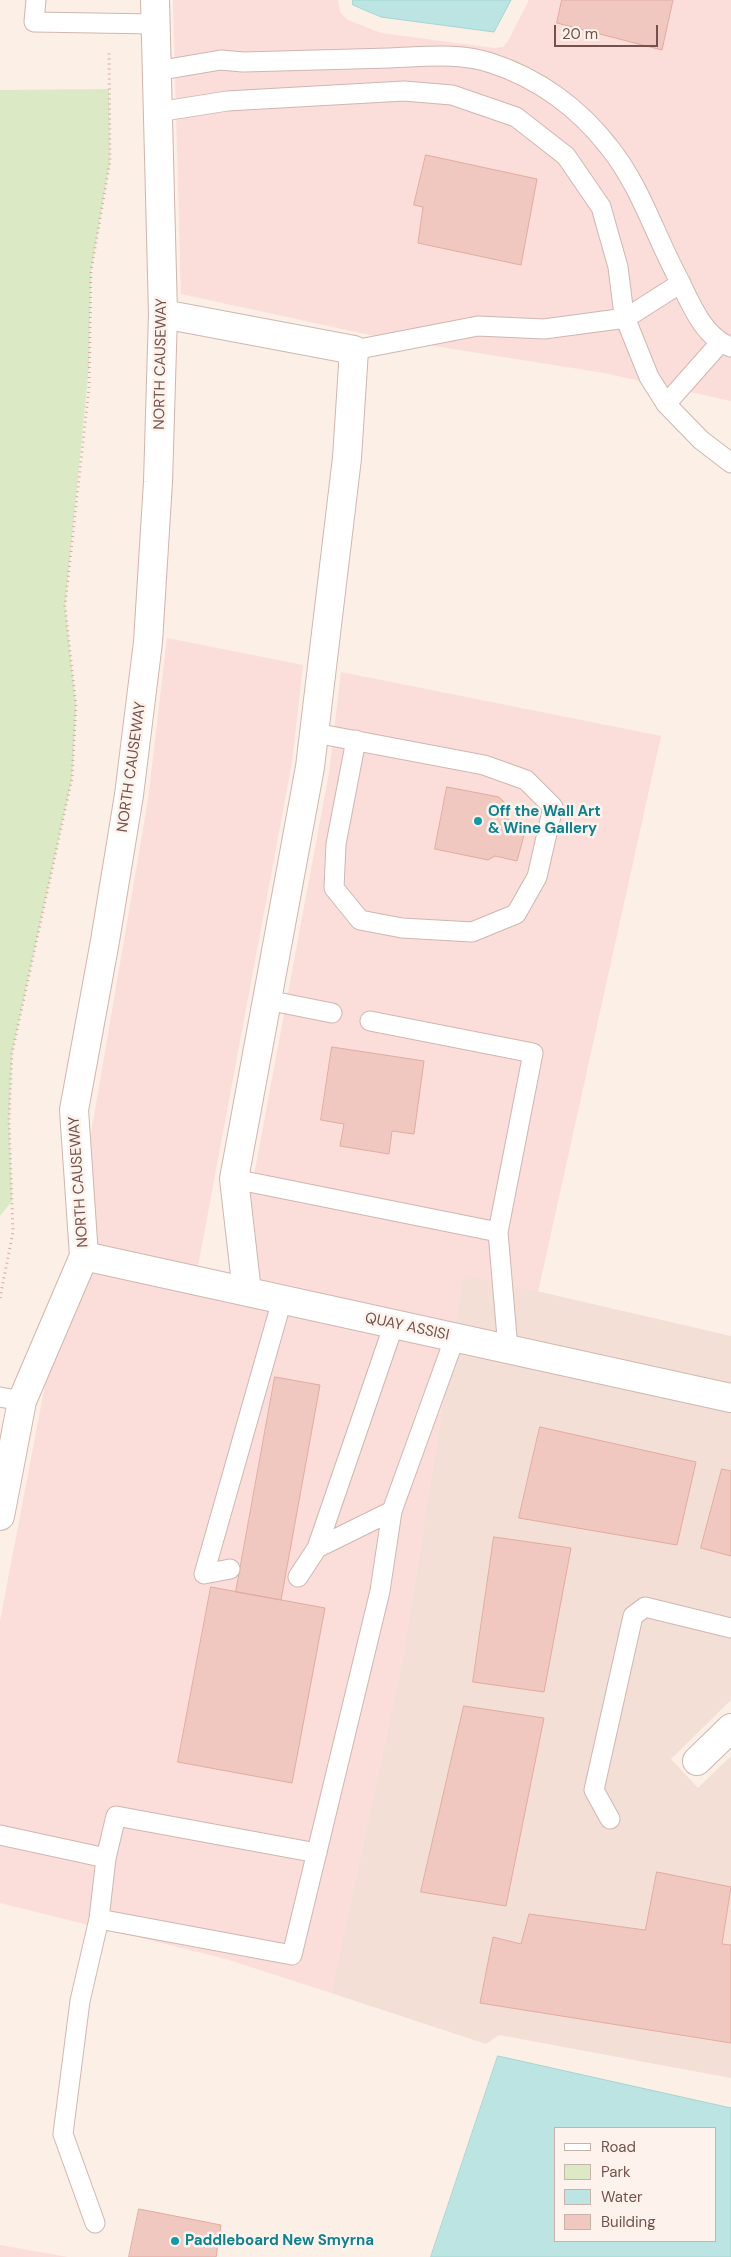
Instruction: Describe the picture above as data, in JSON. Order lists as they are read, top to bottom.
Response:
{
  "streets": {
    "street": ["NORTH CAUSEWAY", "QUAY ASSISI"]
  },
  "crossings": [
    ["NORTH CAUSEWAY", "QUAY ASSISI"]
  ],
  "places": ["Off the Wall Art & Wine Gallery", "Paddleboard New Smyrna"],
  "legend": [
    "Road",
    "Park",
    "Water",
    "Building"
  ],
  "scale_bar": "20 m"
}
